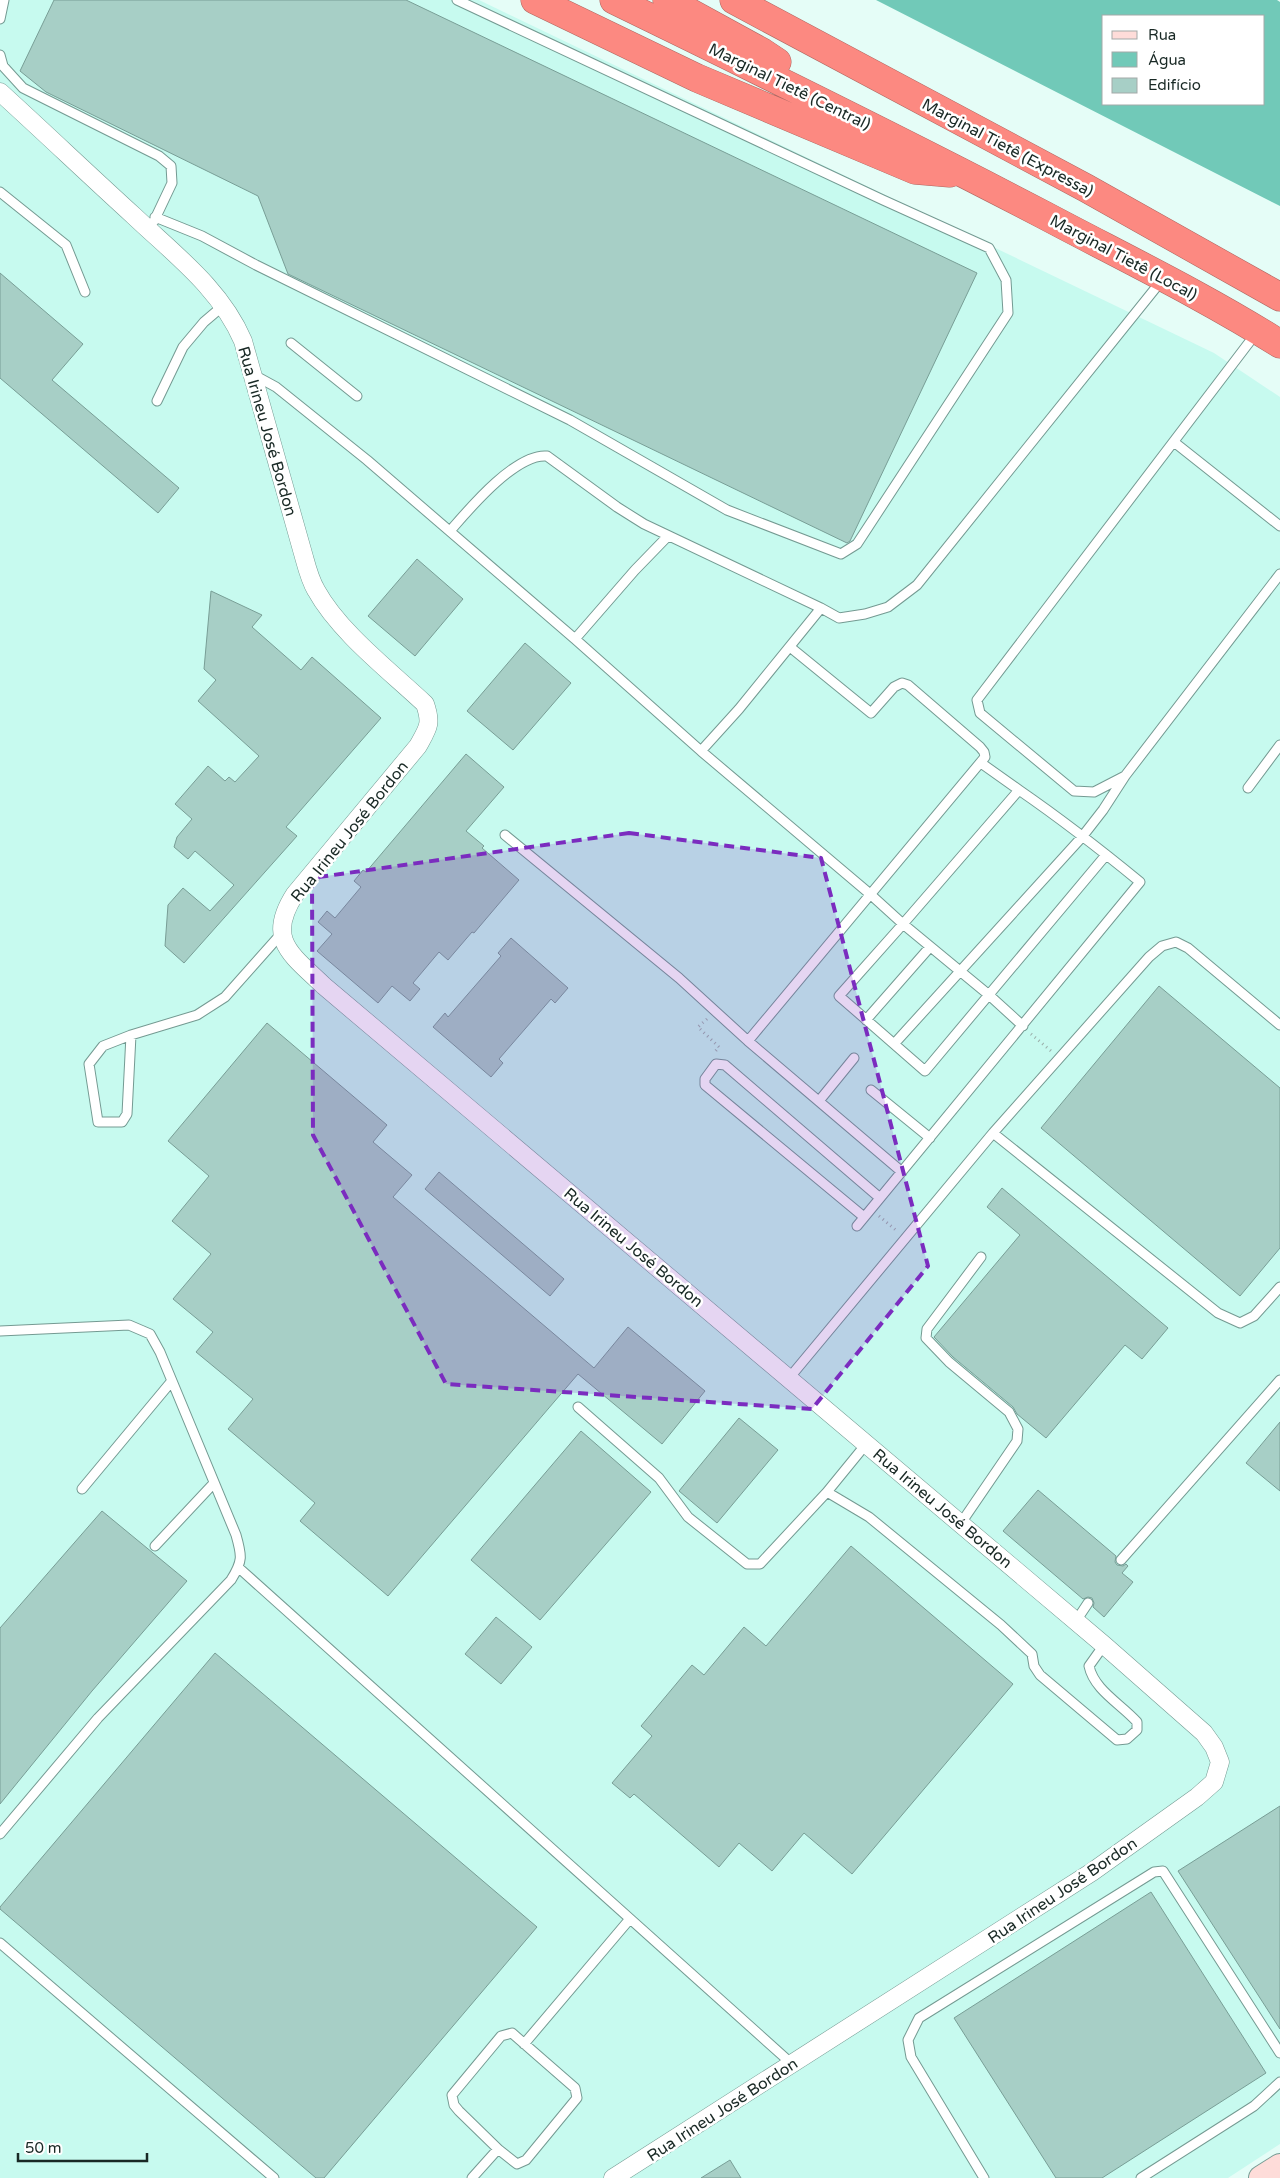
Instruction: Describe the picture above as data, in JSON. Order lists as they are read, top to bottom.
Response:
{
  "streets": {
    "highway": ["Marginal Tietê (Central)", "Marginal Tietê (Expressa)", "Marginal Tietê (Local)"],
    "street": ["Rua Irineu José Bordon"]
  },
  "crossings": [
    ["Marginal Tietê (Central)", "Marginal Tietê (Local)"]
  ],
  "legend": ["Rua", "Água", "Edifício"],
  "scale_bar": "50 m"
}
